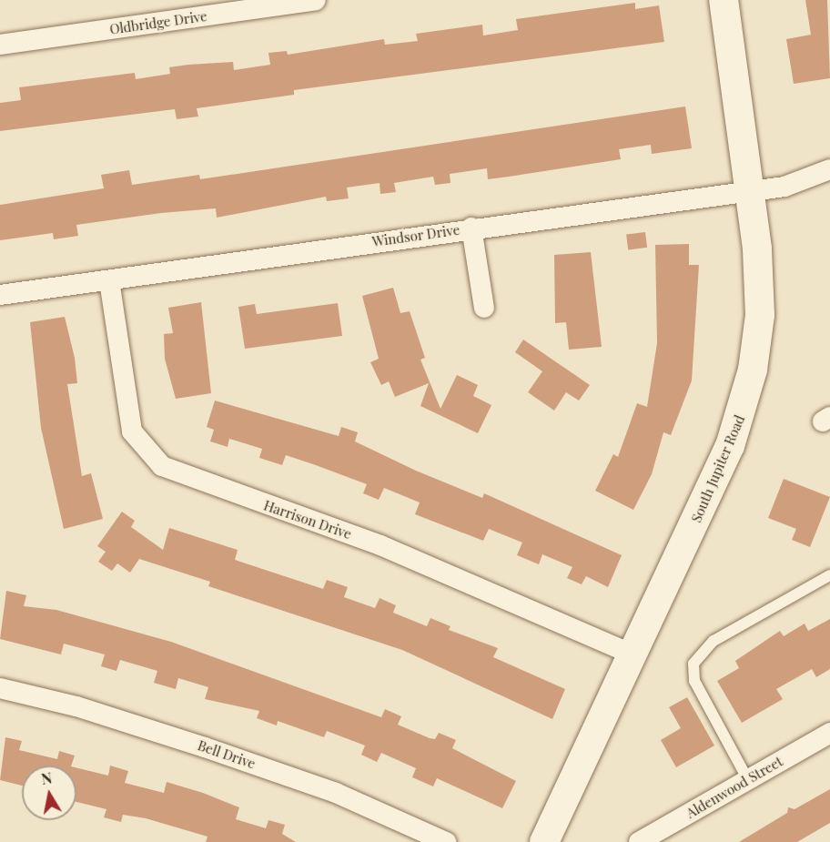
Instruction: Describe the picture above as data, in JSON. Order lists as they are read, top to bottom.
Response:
{
  "streets": {
    "street": [
      "Oldbridge Drive",
      "Windsor Drive",
      "South Jupiter Road",
      "Harrison Drive",
      "Bell Drive",
      "Aldenwood Street"
    ]
  },
  "crossings": [
    ["Windsor Drive", "South Jupiter Road"],
    ["Windsor Drive", "Harrison Drive"],
    ["South Jupiter Road", "Harrison Drive"]
  ],
  "north": "top"
}
